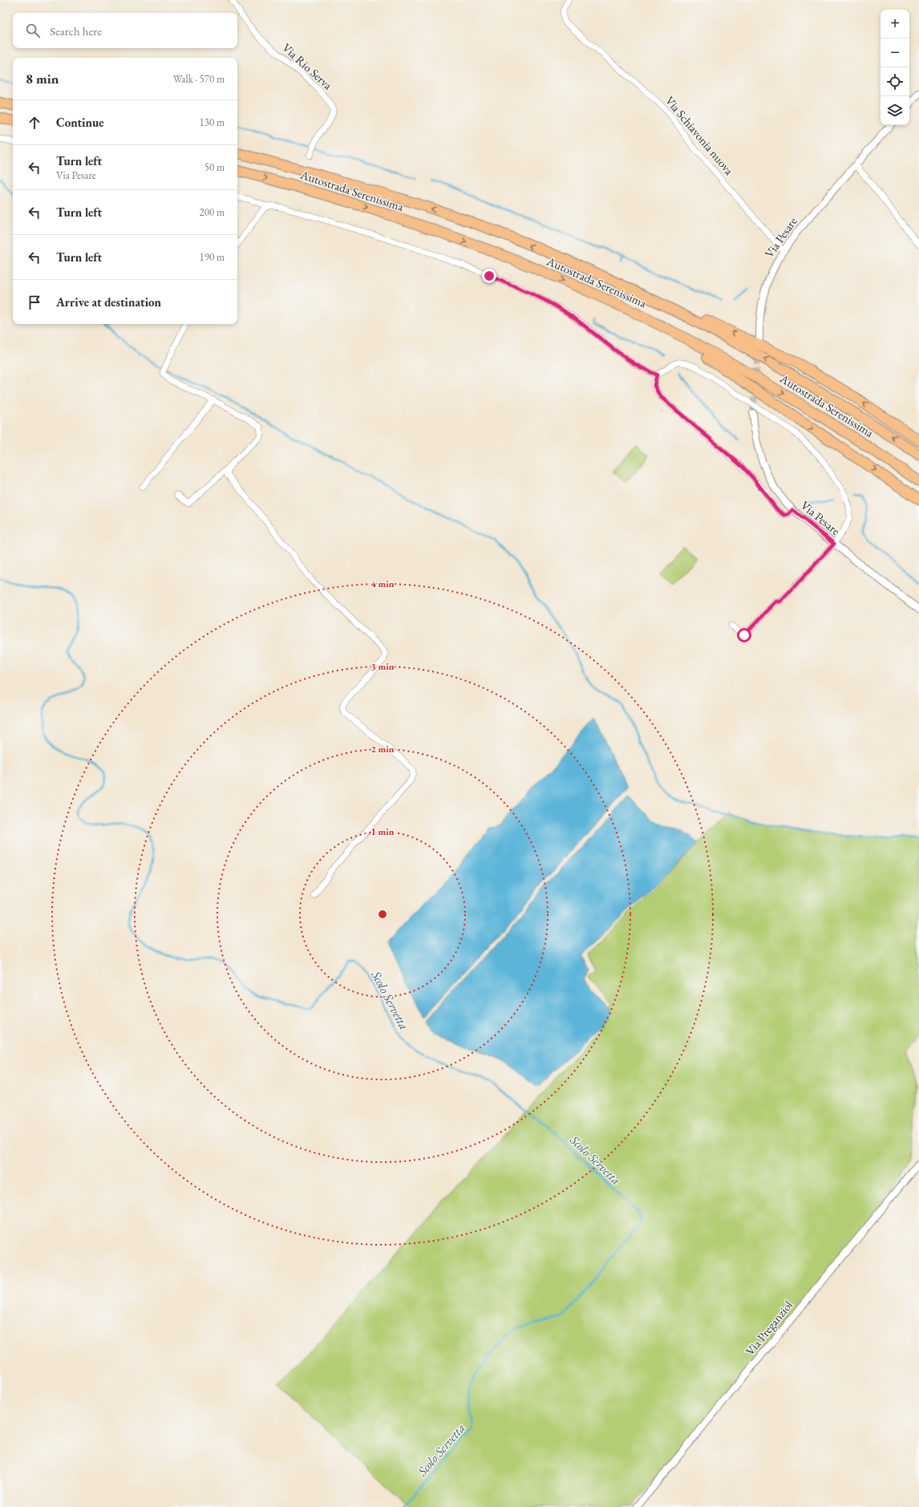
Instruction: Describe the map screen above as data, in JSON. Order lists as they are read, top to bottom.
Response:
{
  "streets": {
    "highway": ["Autostrada Serenissima"],
    "street": [
      "Via Rio Serva",
      "Via Schiavonia nuova",
      "Via Pesare",
      "Via Preganziol"
    ]
  },
  "crossings": [
    ["Via Schiavonia nuova", "Via Pesare"]
  ],
  "water": ["Scolo Servetta"],
  "page": {
    "map_buttons": ["+", "−"],
    "search": "Search here",
    "heading": ["8 min", "Walk · 570 m"],
    "list": [
      ["Continue", "130 m"],
      ["Turn left", "Via Pesare", "50 m"],
      ["Turn left", "200 m"],
      ["Turn left", "190 m"],
      "Arrive at destination"
    ]
  },
  "rings": [
    "4 min",
    "3 min",
    "2 min",
    "1 min"
  ]
}
